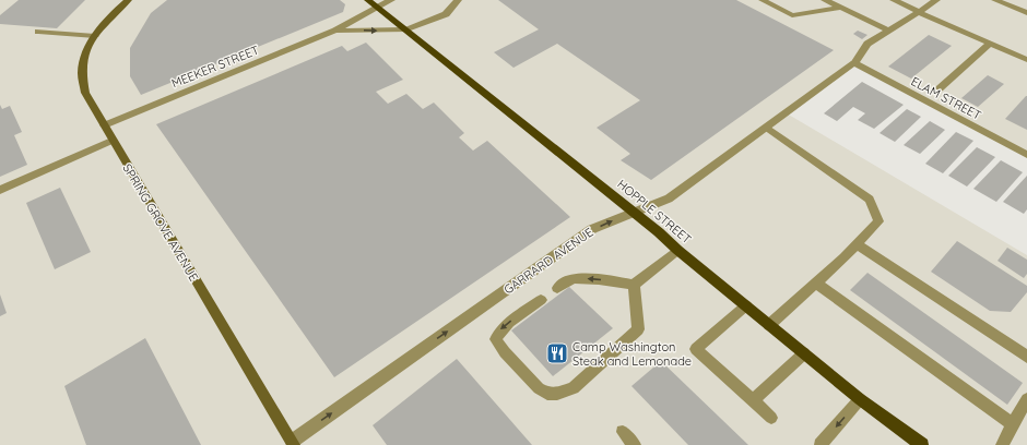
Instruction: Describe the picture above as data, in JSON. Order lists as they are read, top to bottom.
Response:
{
  "streets": {
    "main road": ["HOPPLE STREET", "SPRING GROVE AVENUE"],
    "street": ["MEEKER STREET", "ELAM STREET", "GARRARD AVENUE"]
  },
  "crossings": [
    ["MEEKER STREET", "HOPPLE STREET"],
    ["MEEKER STREET", "SPRING GROVE AVENUE"],
    ["ELAM STREET", "GARRARD AVENUE"],
    ["HOPPLE STREET", "GARRARD AVENUE"],
    ["SPRING GROVE AVENUE", "GARRARD AVENUE"]
  ],
  "one_way": ["GARRARD AVENUE"],
  "places": {
    "restaurant": ["Camp Washington Steak and Lemonade"]
  }
}
